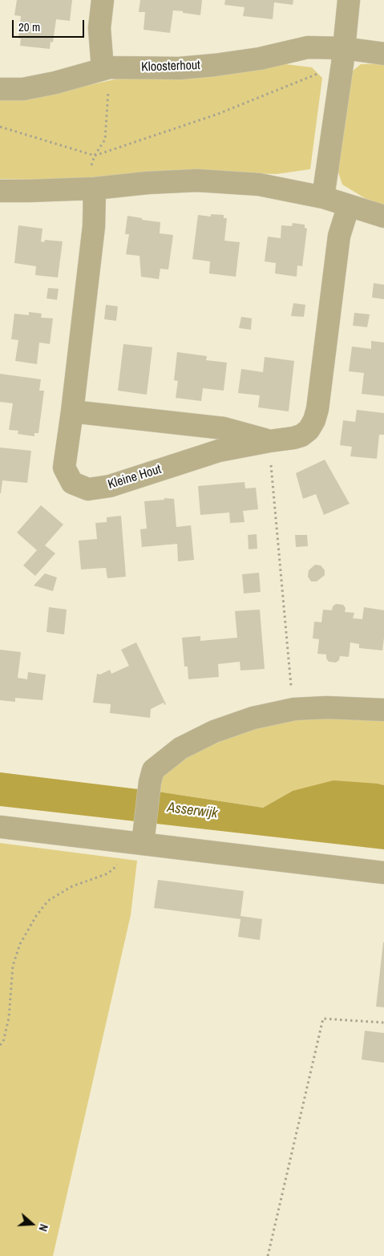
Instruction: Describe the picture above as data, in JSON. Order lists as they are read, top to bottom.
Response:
{
  "streets": {
    "street": ["Kloosterhout", "Kleine Hout"]
  },
  "water": ["Asserwijk"],
  "scale_bar": "20 m",
  "north": "right"
}
